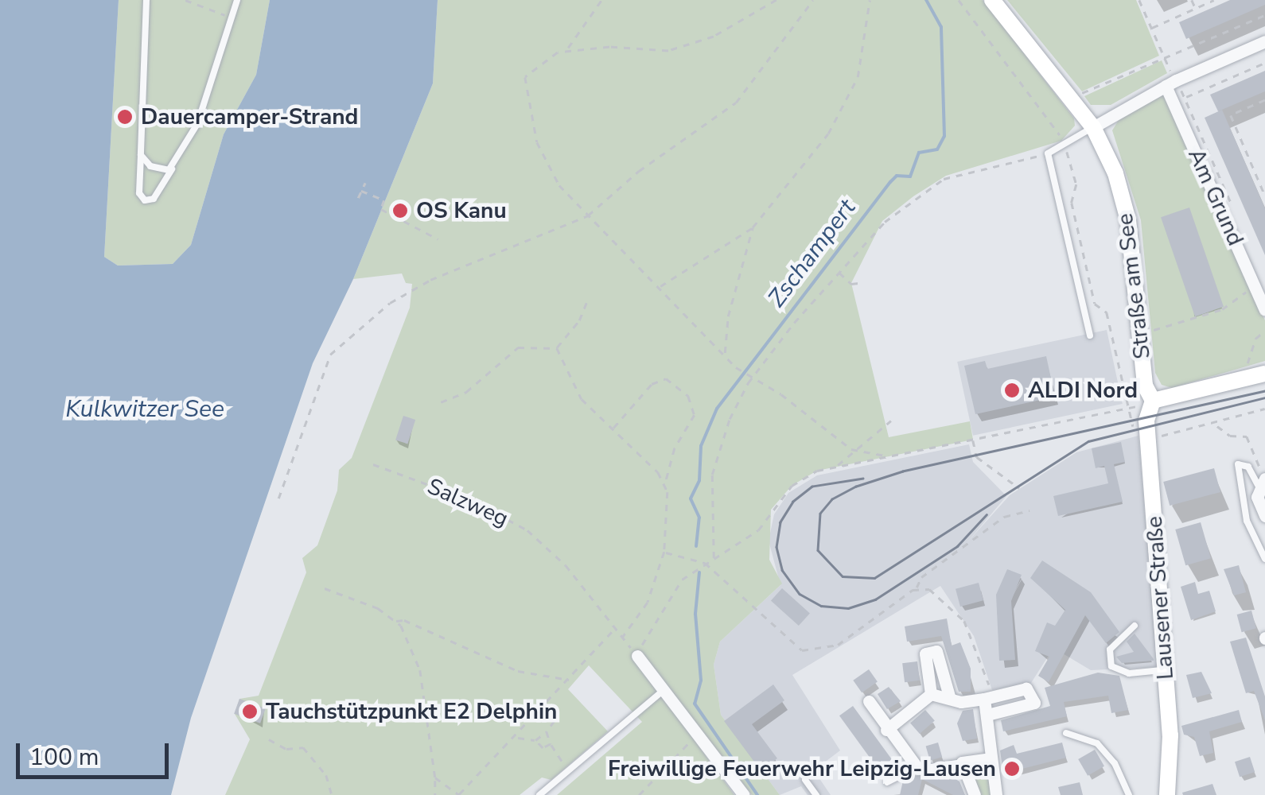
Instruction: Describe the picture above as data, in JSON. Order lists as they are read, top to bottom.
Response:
{
  "streets": {
    "main road": ["Straße am See", "Lausener Straße"],
    "street": ["Am Grund"],
    "path": ["Salzweg"]
  },
  "crossings": [
    ["Straße am See", "Lausener Straße"]
  ],
  "water": ["Zschampert", "Kulkwitzer See"],
  "places": [
    "Dauercamper-Strand",
    "OS Kanu",
    "ALDI Nord",
    "Tauchstützpunkt E2 Delphin",
    "Freiwillige Feuerwehr Leipzig-Lausen"
  ],
  "scale_bar": "100 m"
}
